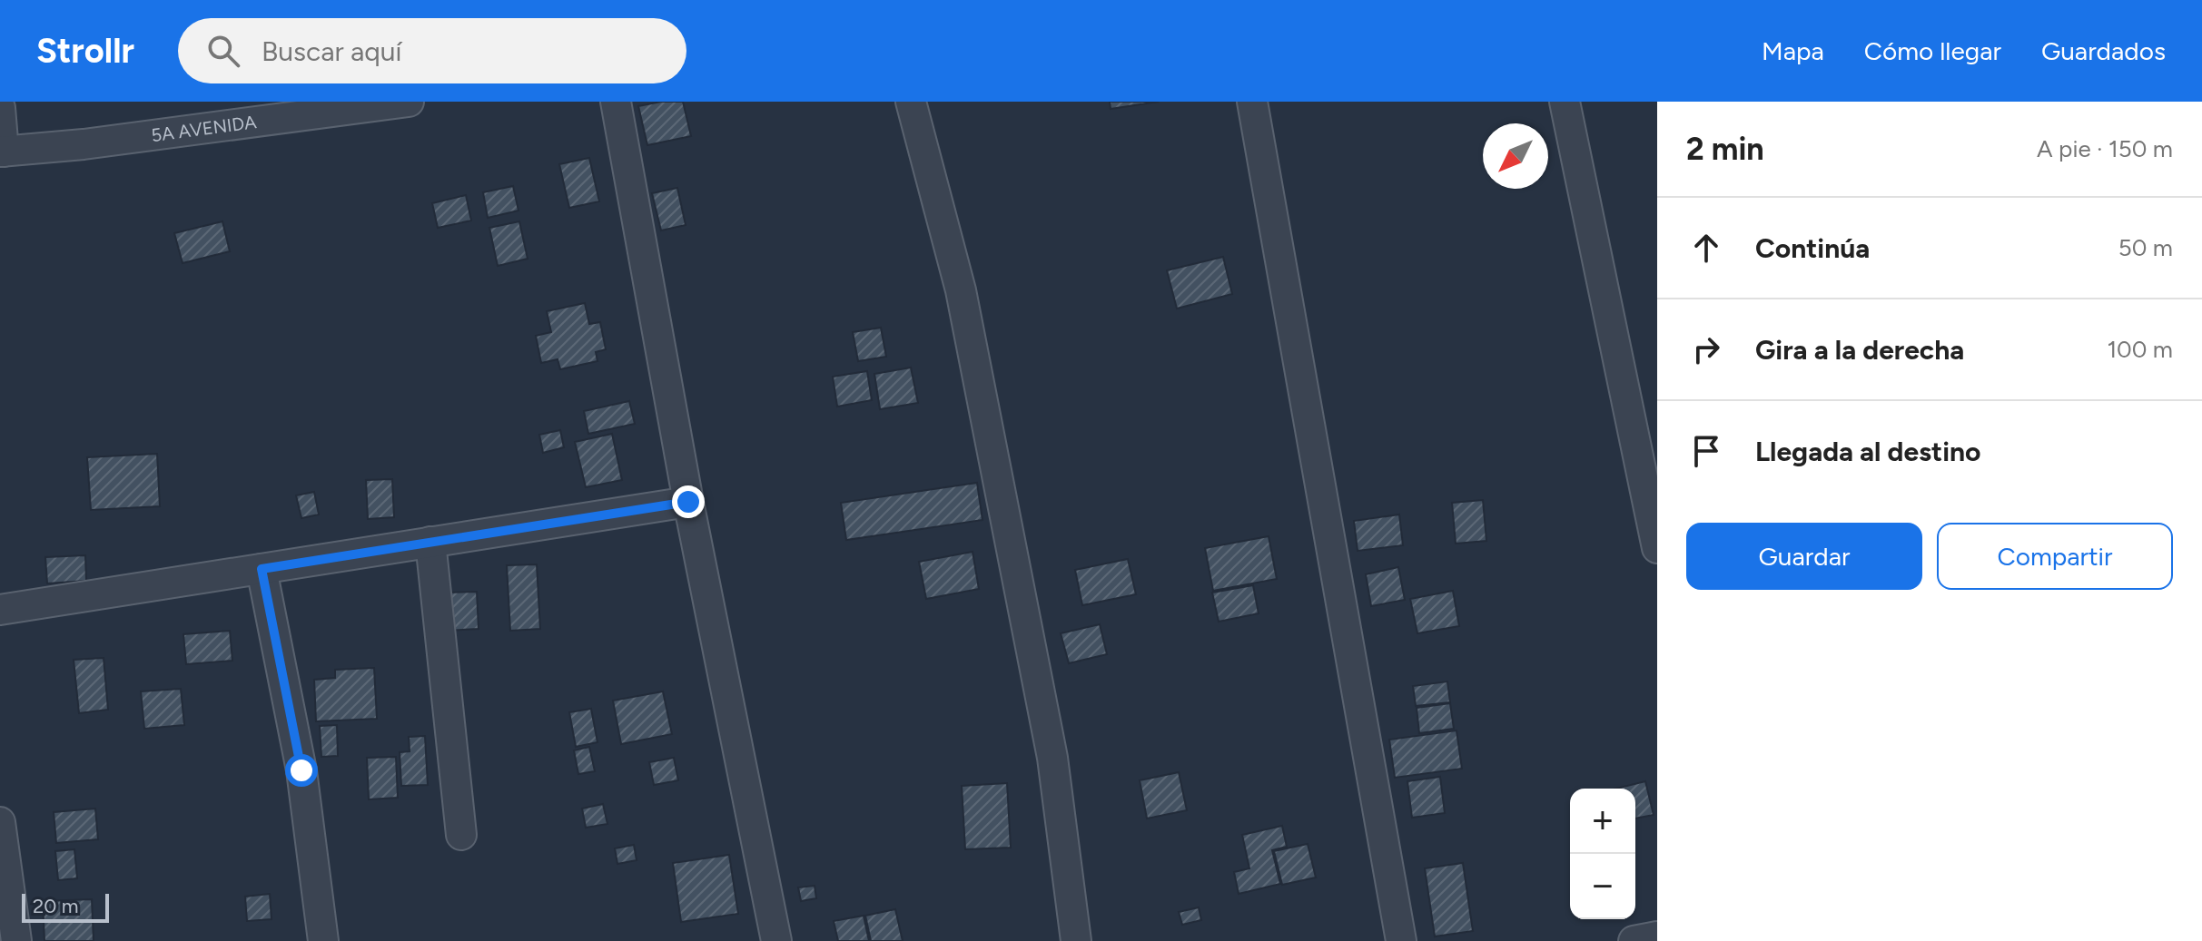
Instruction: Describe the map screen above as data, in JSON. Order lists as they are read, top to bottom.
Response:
{
  "streets": {
    "street": ["5A AVENIDA"]
  },
  "scale_bar": "20 m",
  "north": "bottom left",
  "page": {
    "header": "Strollr",
    "search": "Buscar aquí",
    "nav": ["Mapa", "Cómo llegar", "Guardados"],
    "heading": ["2 min", "A pie · 150 m"],
    "list": [
      ["Continúa", "50 m"],
      ["Gira a la derecha", "100 m"],
      "Llegada al destino"
    ],
    "buttons": ["Guardar", "Compartir"],
    "map_buttons": ["+", "−"],
    "scale": "20 m"
  }
}
